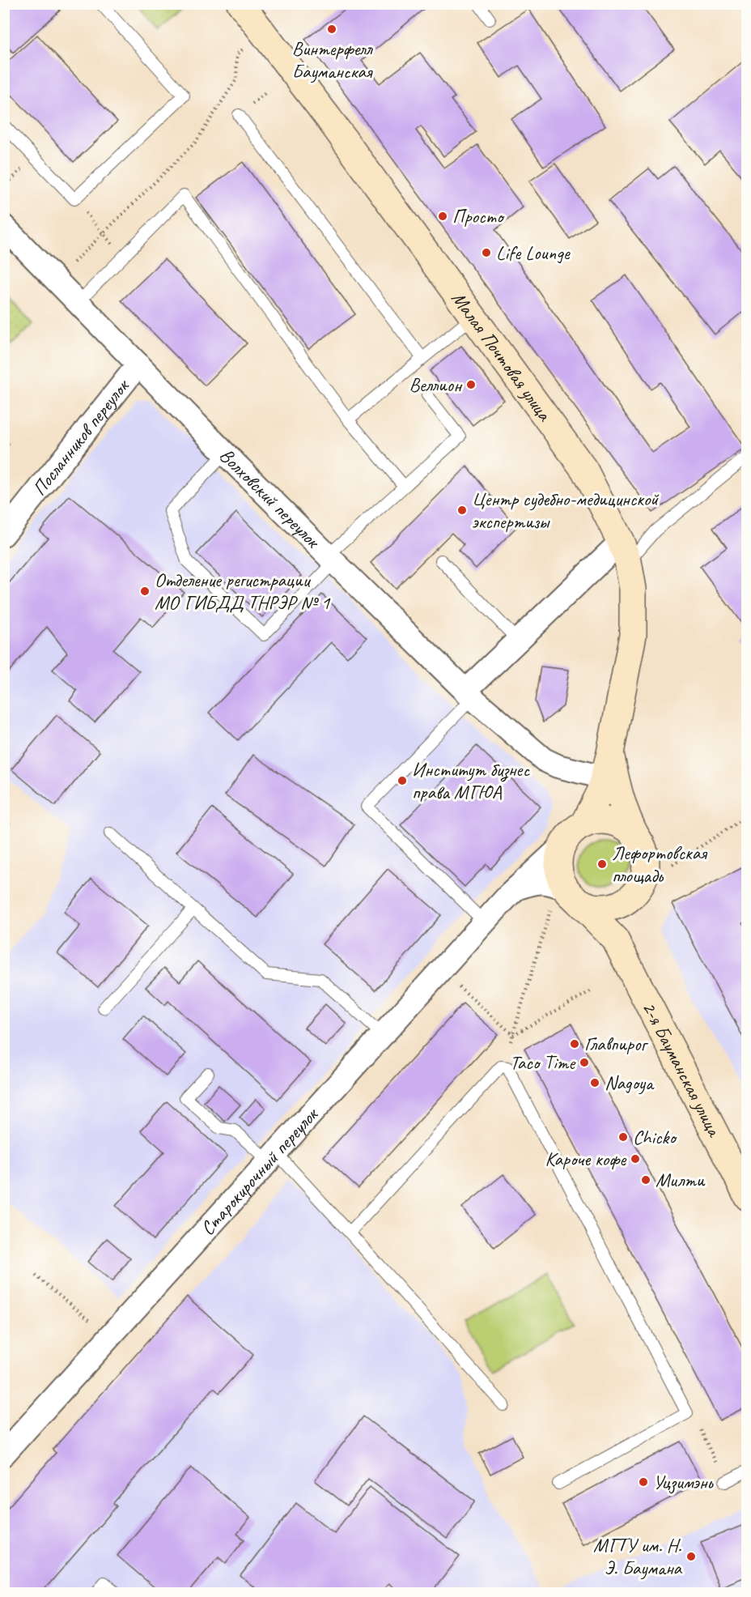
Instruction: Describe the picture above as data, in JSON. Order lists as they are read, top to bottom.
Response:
{
  "streets": {
    "street": [
      "Малая Почтовая улица",
      "Посланников переулок",
      "Волховский переулок",
      "2-я Бауманская улица",
      "Старокирочный переулок"
    ]
  },
  "crossings": [
    ["Малая Почтовая улица", "Волховский переулок"],
    ["Малая Почтовая улица", "2-я Бауманская улица"],
    ["Малая Почтовая улица", "Старокирочный переулок"],
    ["Посланников переулок", "Волховский переулок"],
    ["2-я Бауманская улица", "Старокирочный переулок"]
  ],
  "places": [
    "Винтерфелл Бауманская",
    "Просто",
    "Life Lounge",
    "Веллион",
    "Центр судебно-медицинской экспертизы",
    "Отделение регистрации МО ГИБДД ТНРЭР № 1",
    "Институт бизнес права МГЮА",
    "Лефортовская площадь",
    "Главпирог",
    "Taco Time",
    "Nagoya",
    "Chicko",
    "Кароче кофе",
    "Милти",
    "Уцзимэнь",
    "МГТУ им. Н. Э. Баумана"
  ]
}
